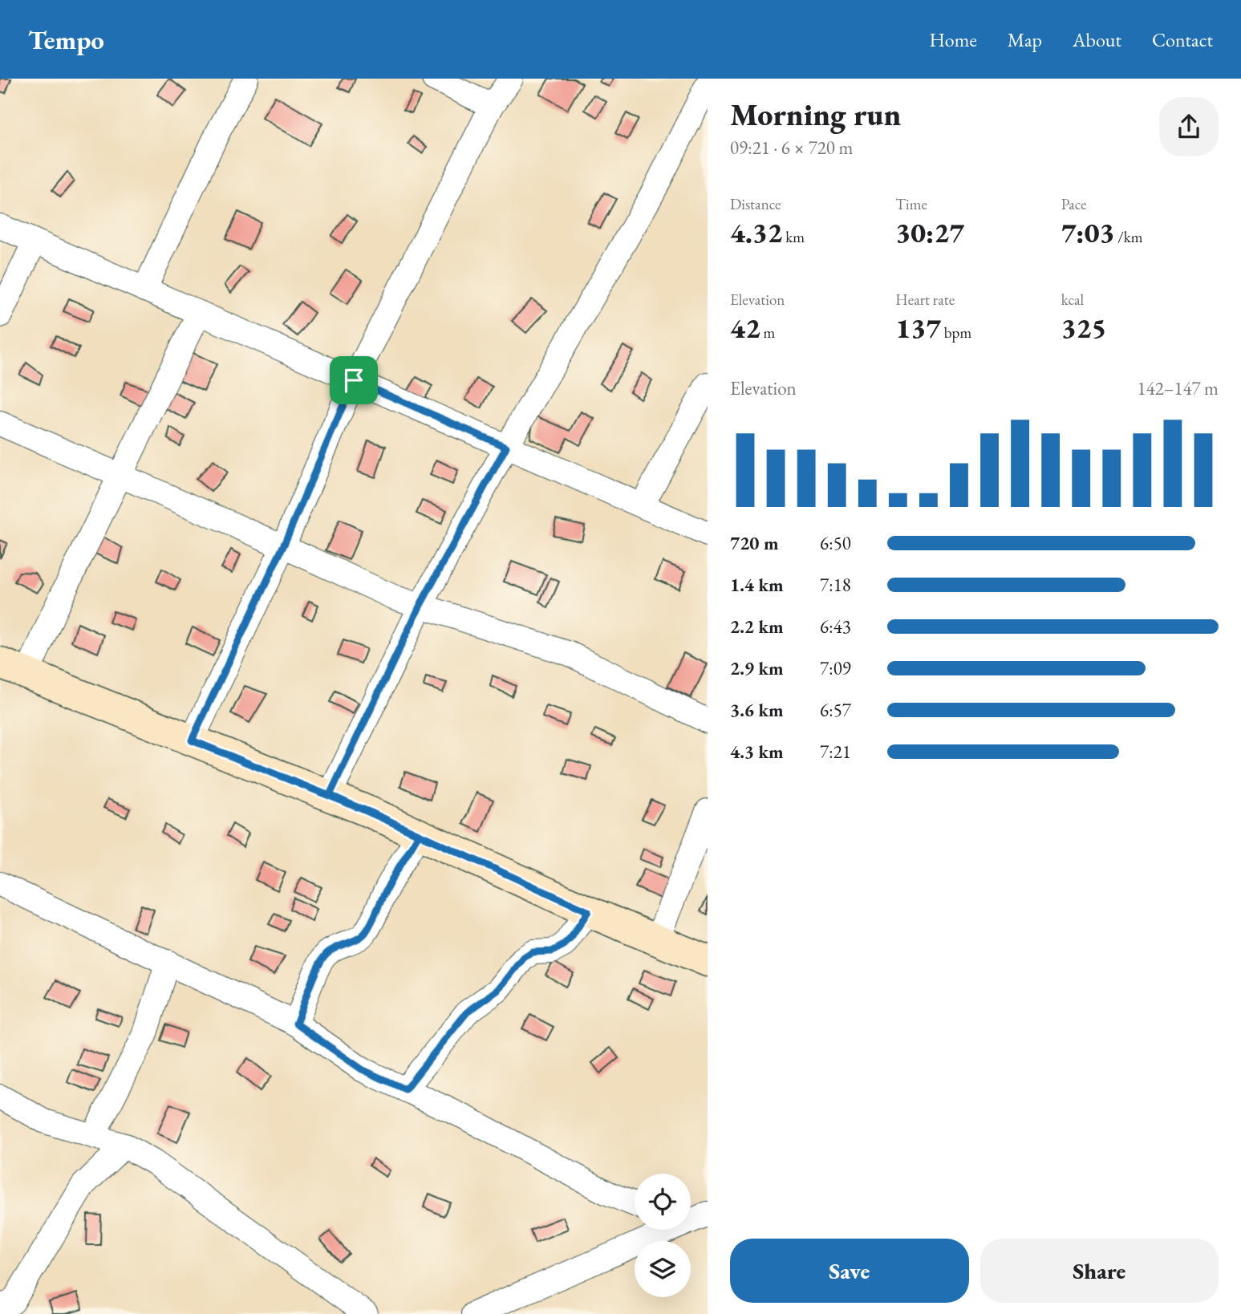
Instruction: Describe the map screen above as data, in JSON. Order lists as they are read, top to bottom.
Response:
{
  "page": {
    "header": "Tempo",
    "nav": [
      "Home",
      "Map",
      "About",
      "Contact"
    ],
    "heading": ["Morning run", "09:21 · 6 × 720 m"],
    "stats": [
      ["Distance", "4.32 km"],
      ["Time", "30:27"],
      ["Pace", "7:03 /km"],
      ["Elevation", "42 m"],
      ["Heart rate", "137 bpm"],
      ["kcal", "325"]
    ],
    "chart": ["Elevation", "142–147 m"],
    "list": [
      {
        "name": "720 m",
        "note": "6:50"
      },
      {
        "name": "1.4 km",
        "note": "7:18"
      },
      {
        "name": "2.2 km",
        "note": "6:43"
      },
      {
        "name": "2.9 km",
        "note": "7:09"
      },
      {
        "name": "3.6 km",
        "note": "6:57"
      },
      {
        "name": "4.3 km",
        "note": "7:21"
      }
    ],
    "buttons": ["Save", "Share"]
  }
}
